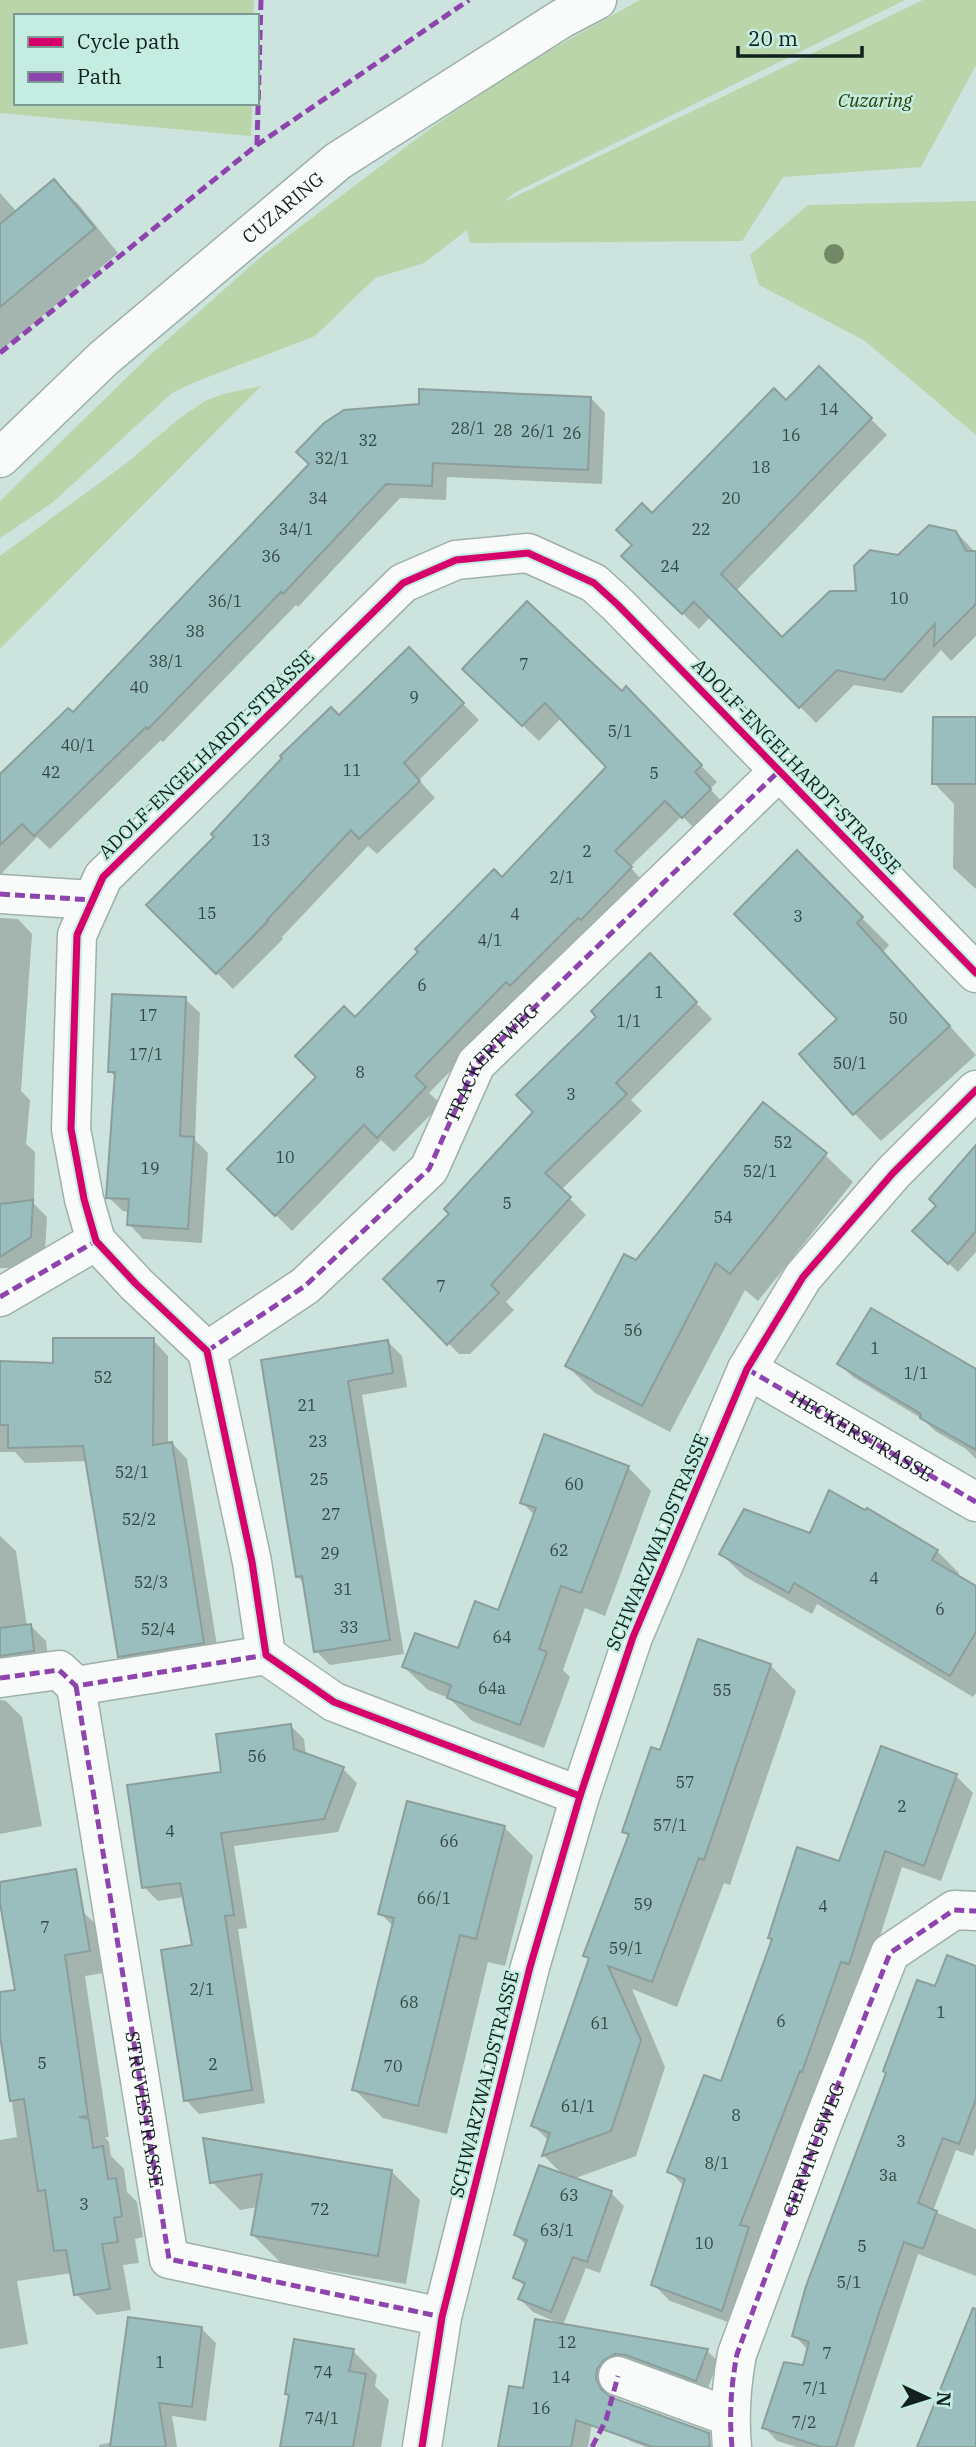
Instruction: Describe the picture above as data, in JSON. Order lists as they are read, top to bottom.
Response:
{
  "streets": {
    "street": [
      "CUZARING",
      "ADOLF-ENGELHARDT-STRASSE",
      "TRACKERTWEG",
      "HECKERSTRASSE",
      "SCHWARZWALDSTRASSE",
      "STRUVESTRASSE",
      "GERVINUSWEG"
    ]
  },
  "crossings": [
    ["ADOLF-ENGELHARDT-STRASSE", "TRACKERTWEG"],
    ["HECKERSTRASSE", "SCHWARZWALDSTRASSE"],
    ["SCHWARZWALDSTRASSE", "STRUVESTRASSE"]
  ],
  "parks": ["Cuzaring"],
  "house_numbers": [
    "14",
    "28/1",
    "28",
    "26/1",
    "26",
    "16",
    "32",
    "32/1",
    "18",
    "34",
    "20",
    "34/1",
    "22",
    "36",
    "24",
    "10",
    "36/1",
    "38",
    "38/1",
    "7",
    "40",
    "9",
    "5/1",
    "40/1",
    "11",
    "42",
    "5",
    "13",
    "2",
    "2/1",
    "15",
    "4",
    "3",
    "4/1",
    "6",
    "1",
    "17",
    "50",
    "1/1",
    "17/1",
    "50/1",
    "8",
    "3",
    "52",
    "10",
    "19",
    "52/1",
    "5",
    "54",
    "7",
    "56",
    "1",
    "1/1",
    "52",
    "21",
    "23",
    "52/1",
    "25",
    "60",
    "27",
    "52/2",
    "62",
    "29",
    "4",
    "52/3",
    "31",
    "6",
    "33",
    "52/4",
    "64",
    "64a",
    "55",
    "56",
    "57",
    "2",
    "57/1",
    "4",
    "66",
    "66/1",
    "59",
    "4",
    "7",
    "59/1",
    "2/1",
    "68",
    "1",
    "6",
    "61",
    "5",
    "2",
    "70",
    "61/1",
    "8",
    "3",
    "8/1",
    "3a",
    "63",
    "3",
    "72",
    "63/1",
    "10",
    "5",
    "5/1",
    "12",
    "7",
    "1",
    "74",
    "14",
    "7/1",
    "16",
    "74/1",
    "7/2"
  ],
  "legend": ["Cycle path", "Path"],
  "scale_bar": "20 m",
  "north": "right"
}
